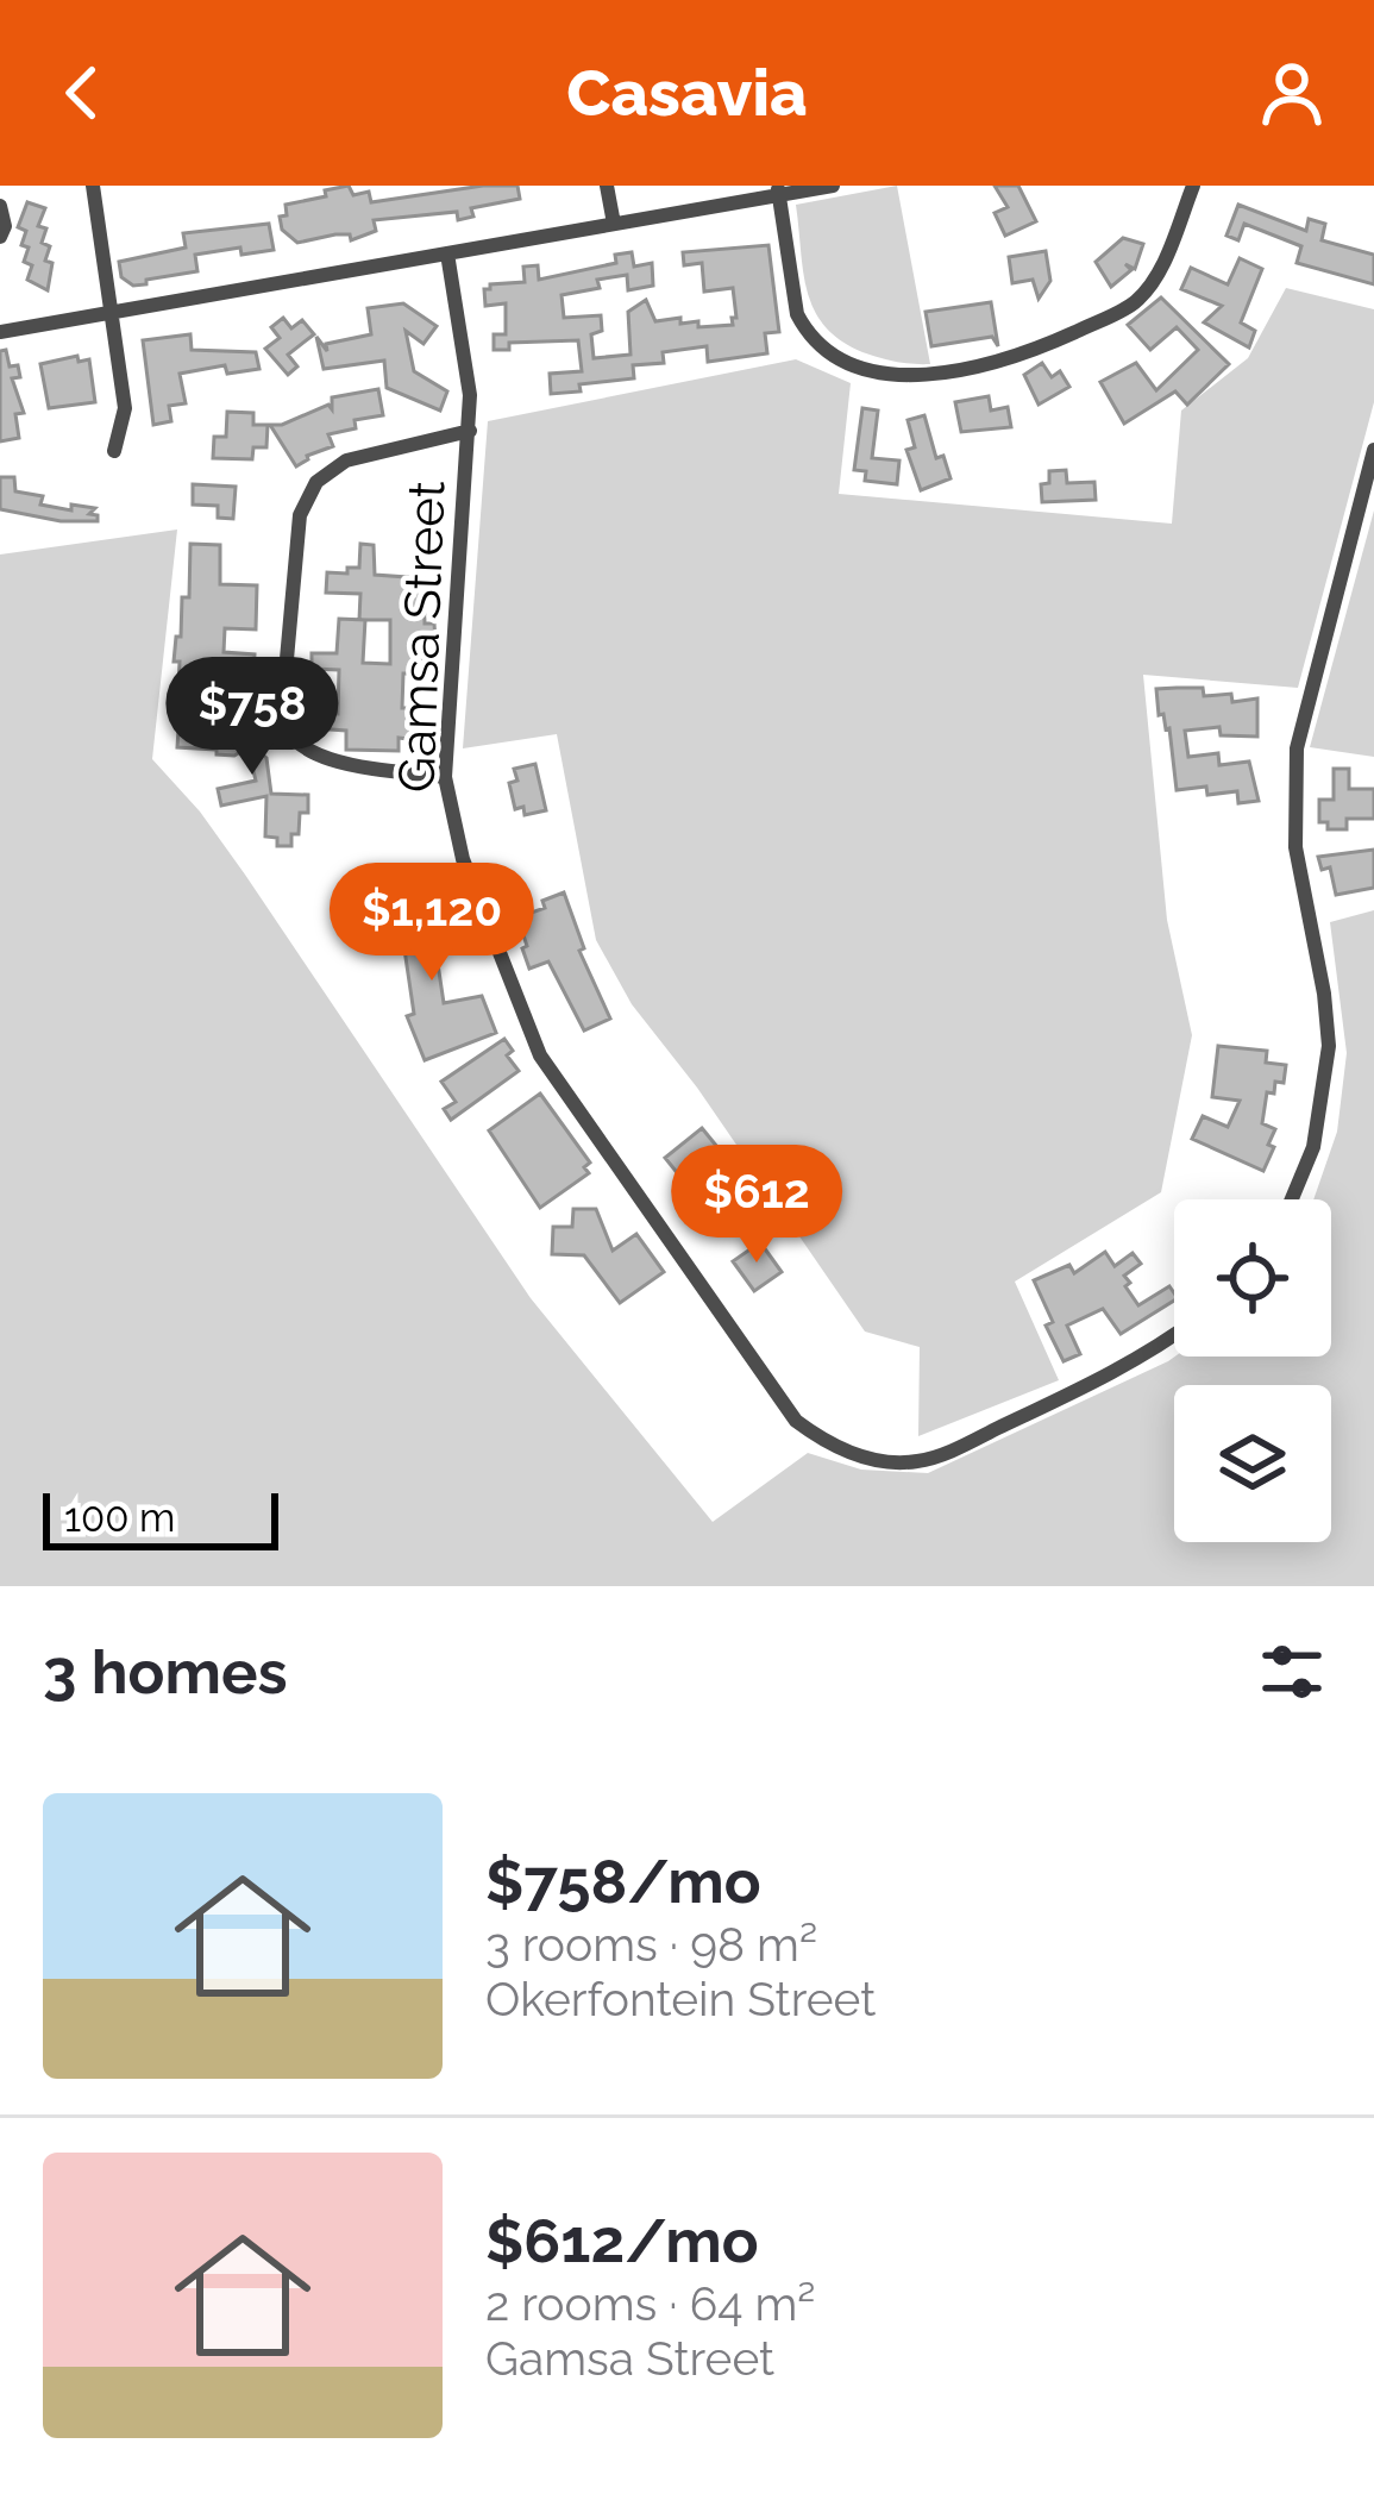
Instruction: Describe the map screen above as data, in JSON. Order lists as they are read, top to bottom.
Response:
{
  "streets": {
    "street": ["Gamsa Street"]
  },
  "scale_bar": "100 m",
  "page": {
    "header": "Casavia",
    "price": ["$758", "$1,120", "$612"],
    "scale": "100 m",
    "heading": "3 homes",
    "list": [
      {
        "name": "$758/mo",
        "note": "3 rooms · 98 m² · Okerfontein Street"
      },
      {
        "name": "$612/mo",
        "note": "2 rooms · 64 m² · Gamsa Street"
      }
    ]
  }
}
